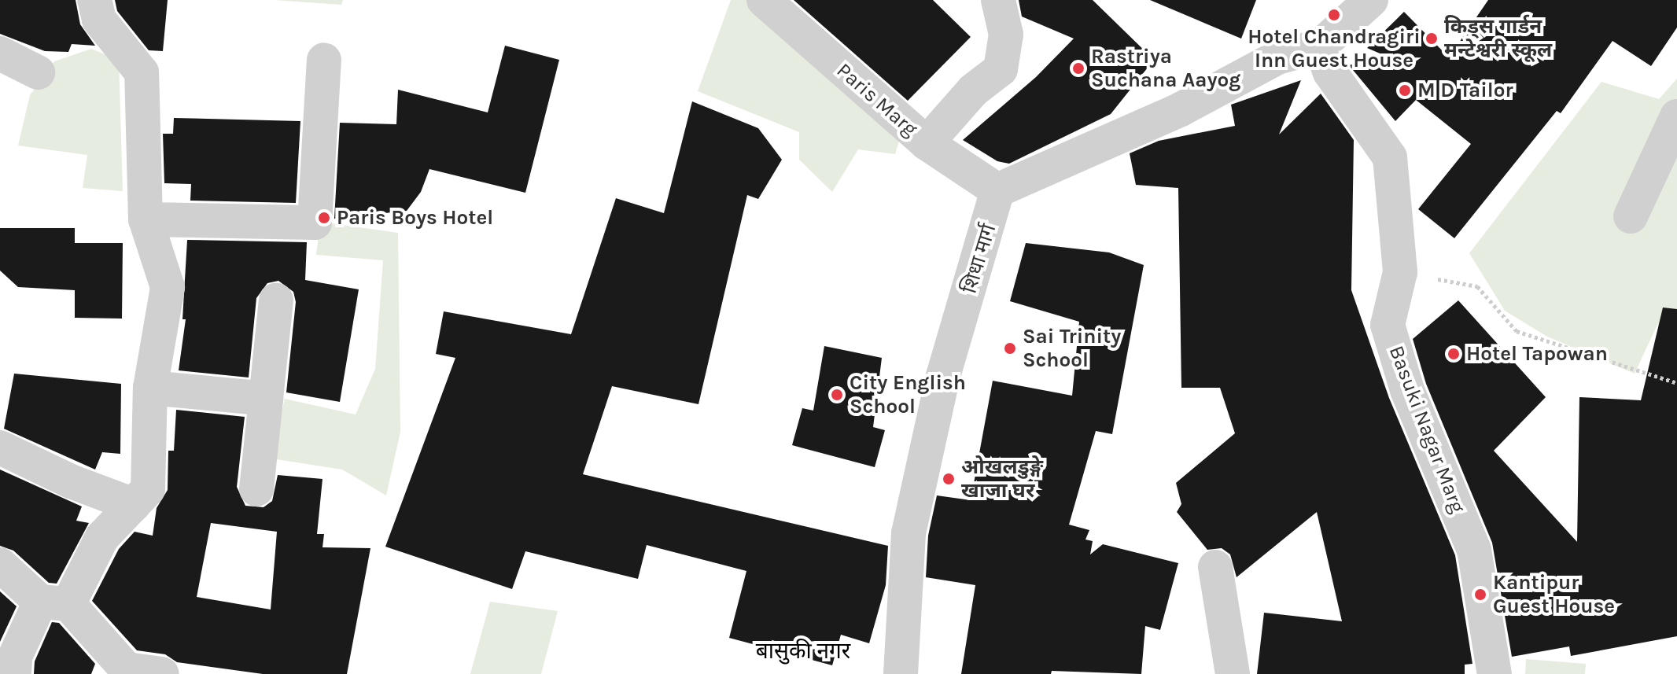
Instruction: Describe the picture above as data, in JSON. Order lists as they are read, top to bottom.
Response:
{
  "streets": {
    "street": ["Paris Marg", "शिधा मार्ग", "Basuki Nagar Marg"]
  },
  "crossings": [
    ["Paris Marg", "शिधा मार्ग"]
  ],
  "districts": ["बासुकी नगर"],
  "places": [
    "Hotel Chandragiri Inn Guest House",
    "किड्स गार्डन मन्टेश्वरी स्कूल",
    "Rastriya Suchana Aayog",
    "M D Tailor",
    "Paris Boys Hotel",
    "Sai Trinity School",
    "Hotel Tapowan",
    "City English School",
    "ओखलडुङ्गे खाजा घर",
    "Kantipur Guest House"
  ]
}
